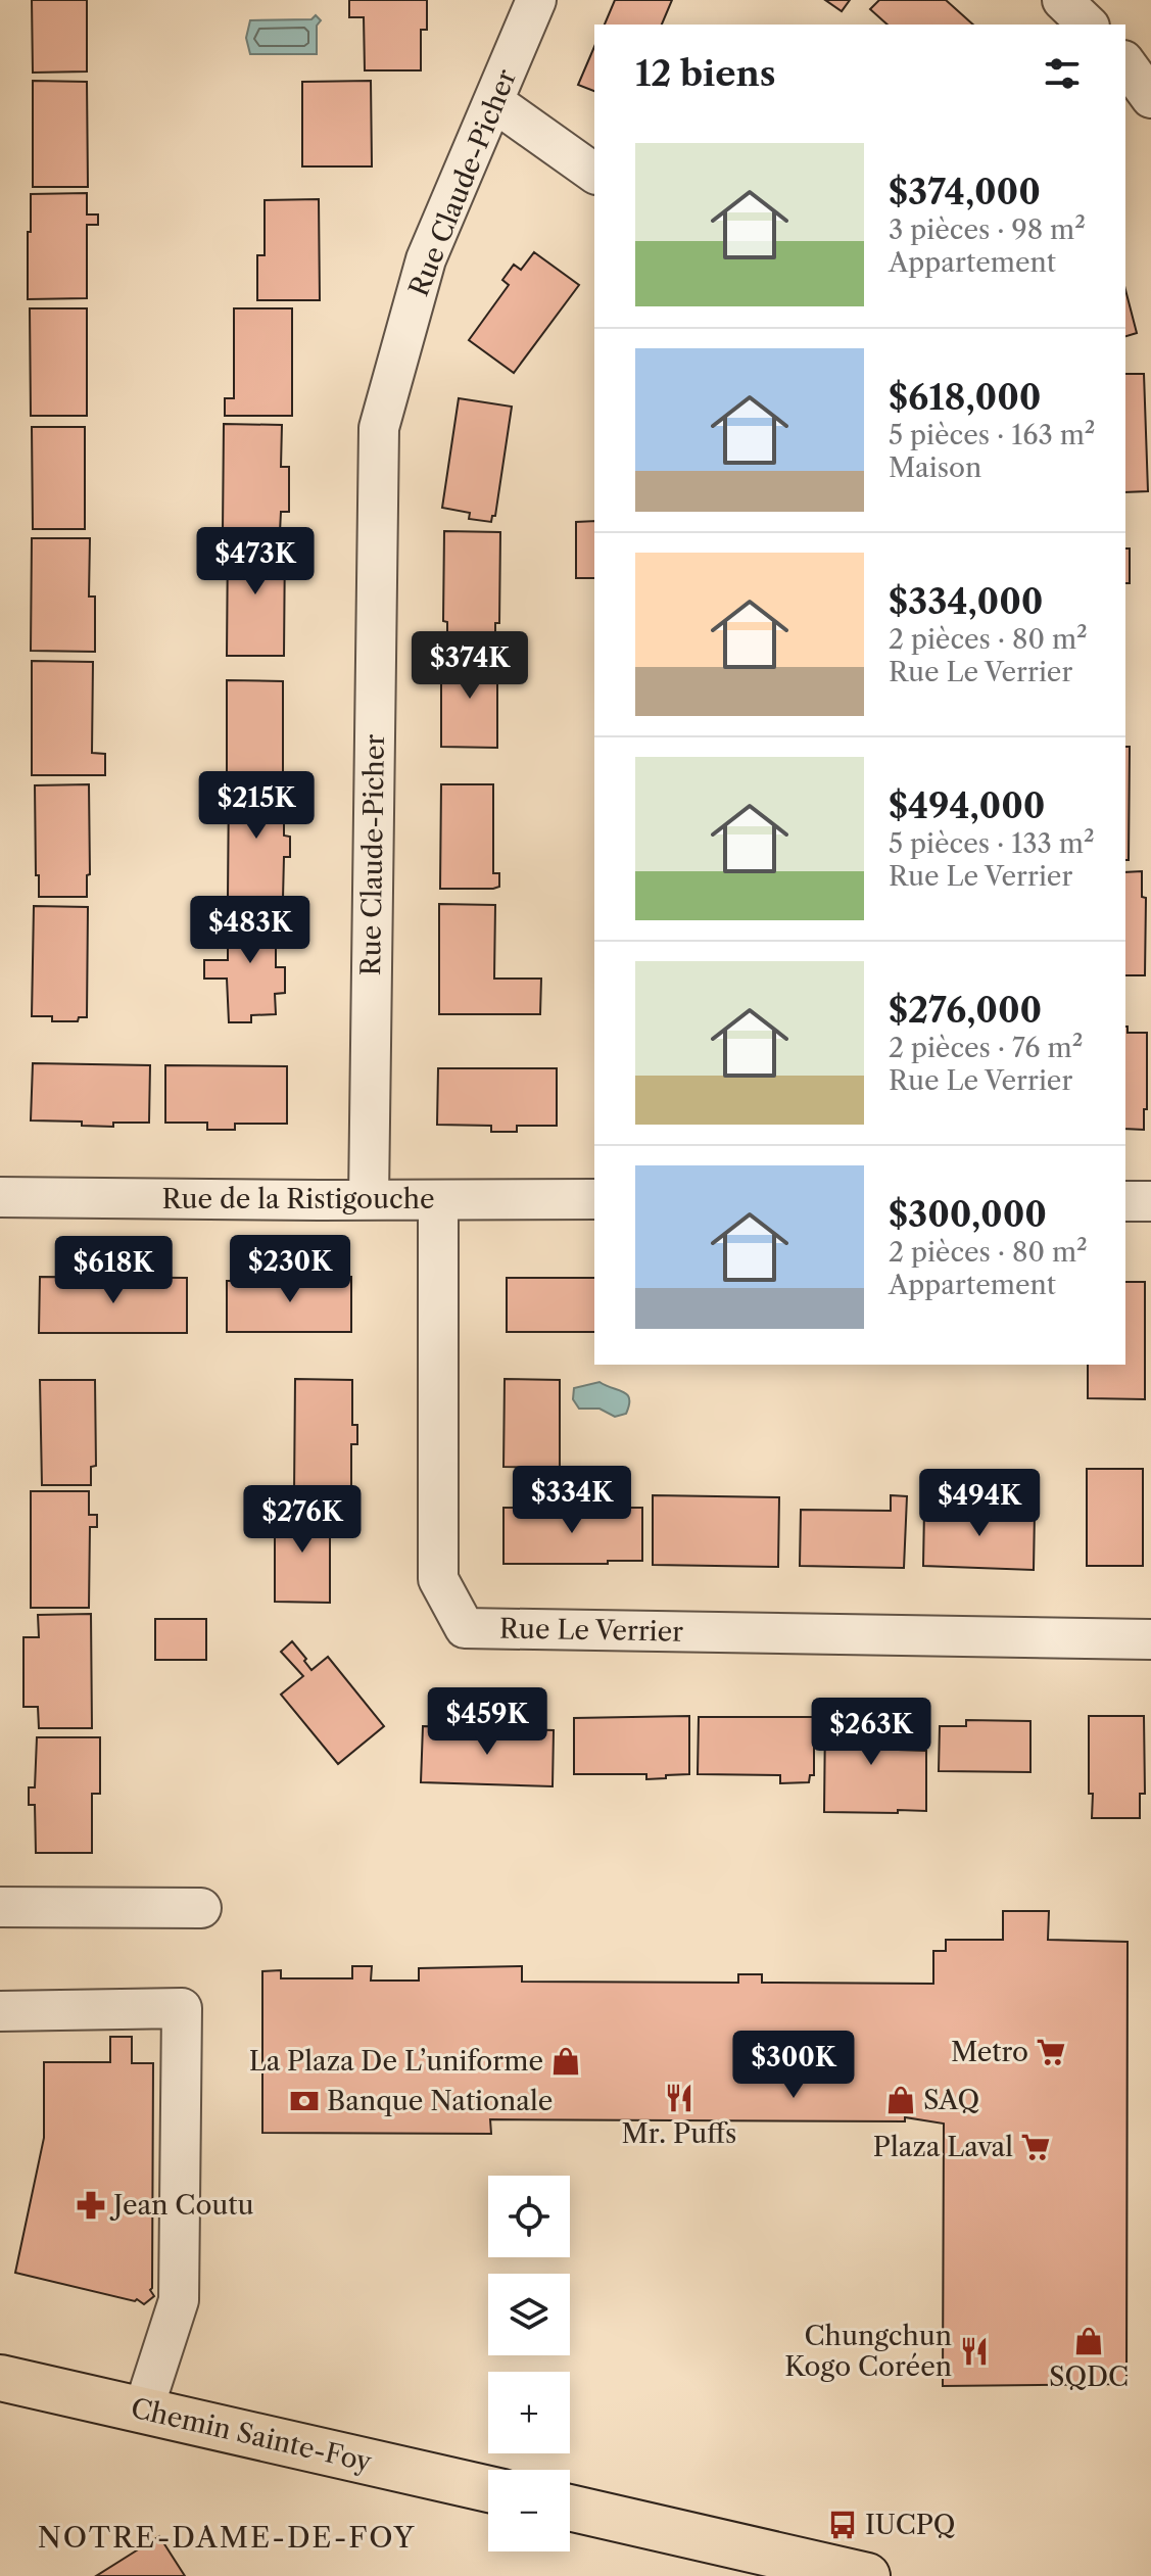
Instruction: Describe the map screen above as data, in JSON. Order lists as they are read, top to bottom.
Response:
{
  "streets": {
    "main road": ["Chemin Sainte-Foy"],
    "street": ["Rue Claude-Picher", "Rue de la Ristigouche", "Rue Le Verrier"]
  },
  "crossings": [
    ["Rue Claude-Picher", "Rue de la Ristigouche"],
    ["Rue de la Ristigouche", "Rue Le Verrier"]
  ],
  "districts": ["NOTRE-DAME-DE-FOY"],
  "places": {
    "supermarket": ["Metro", "Plaza Laval"],
    "shop": ["La Plaza De L’uniforme", "SAQ", "SQDC"],
    "restaurant": ["Mr. Puffs", "Chungchun Kogo Coréen"],
    "bank": ["Banque Nationale"],
    "pharmacy": ["Jean Coutu"],
    "bus stop": ["IUCPQ"]
  },
  "page": {
    "heading": "12 biens",
    "list": [
      {
        "name": "$374,000",
        "note": "3 pièces · 98 m² · Appartement"
      },
      {
        "name": "$618,000",
        "note": "5 pièces · 163 m² · Maison"
      },
      {
        "name": "$334,000",
        "note": "2 pièces · 80 m² · Rue Le Verrier"
      },
      {
        "name": "$494,000",
        "note": "5 pièces · 133 m² · Rue Le Verrier"
      },
      {
        "name": "$276,000",
        "note": "2 pièces · 76 m² · Rue Le Verrier"
      },
      {
        "name": "$300,000",
        "note": "2 pièces · 80 m² · Appartement"
      }
    ],
    "price": [
      "$473K",
      "$374K",
      "$215K",
      "$483K",
      "$230K",
      "$618K",
      "$334K",
      "$494K",
      "$276K",
      "$459K",
      "$263K",
      "$300K"
    ],
    "map_buttons": ["+", "−"]
  }
}
